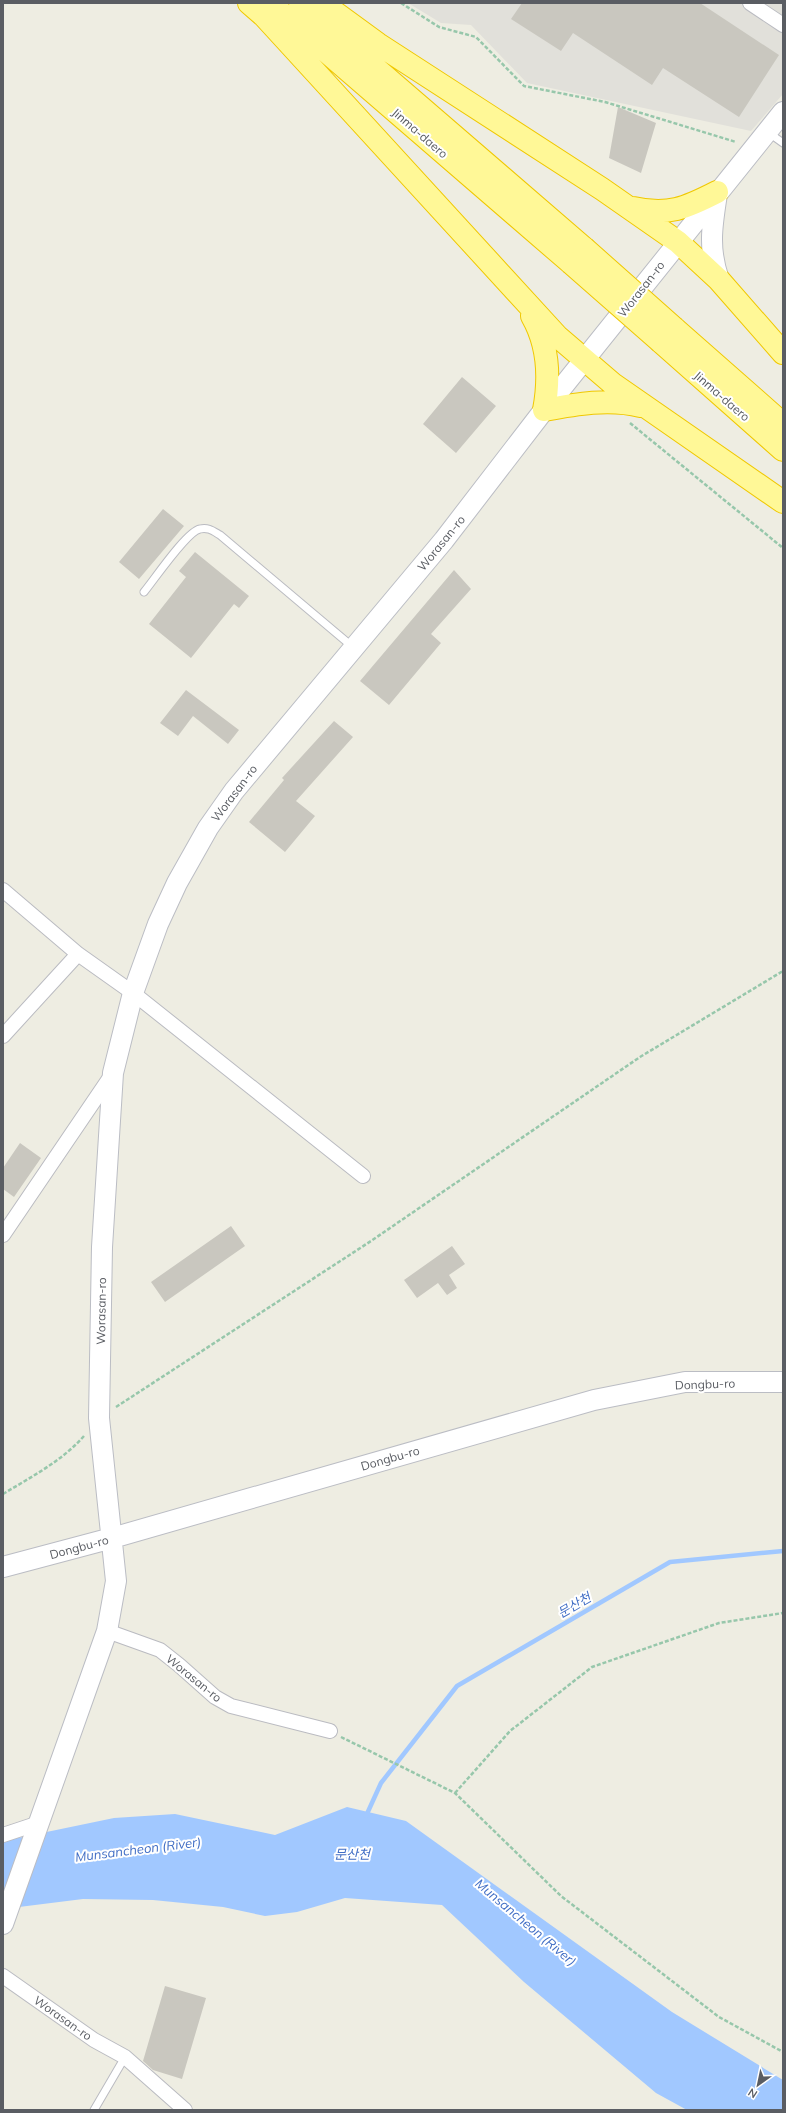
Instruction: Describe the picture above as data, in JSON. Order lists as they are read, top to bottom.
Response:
{
  "streets": {
    "highway": ["Jinma-daero"],
    "main road": ["Worasan-ro", "Dongbu-ro"]
  },
  "crossings": [
    ["Worasan-ro", "Dongbu-ro"]
  ],
  "water": ["문산천", "Munsancheon (River)"],
  "north": "bottom left"
}
